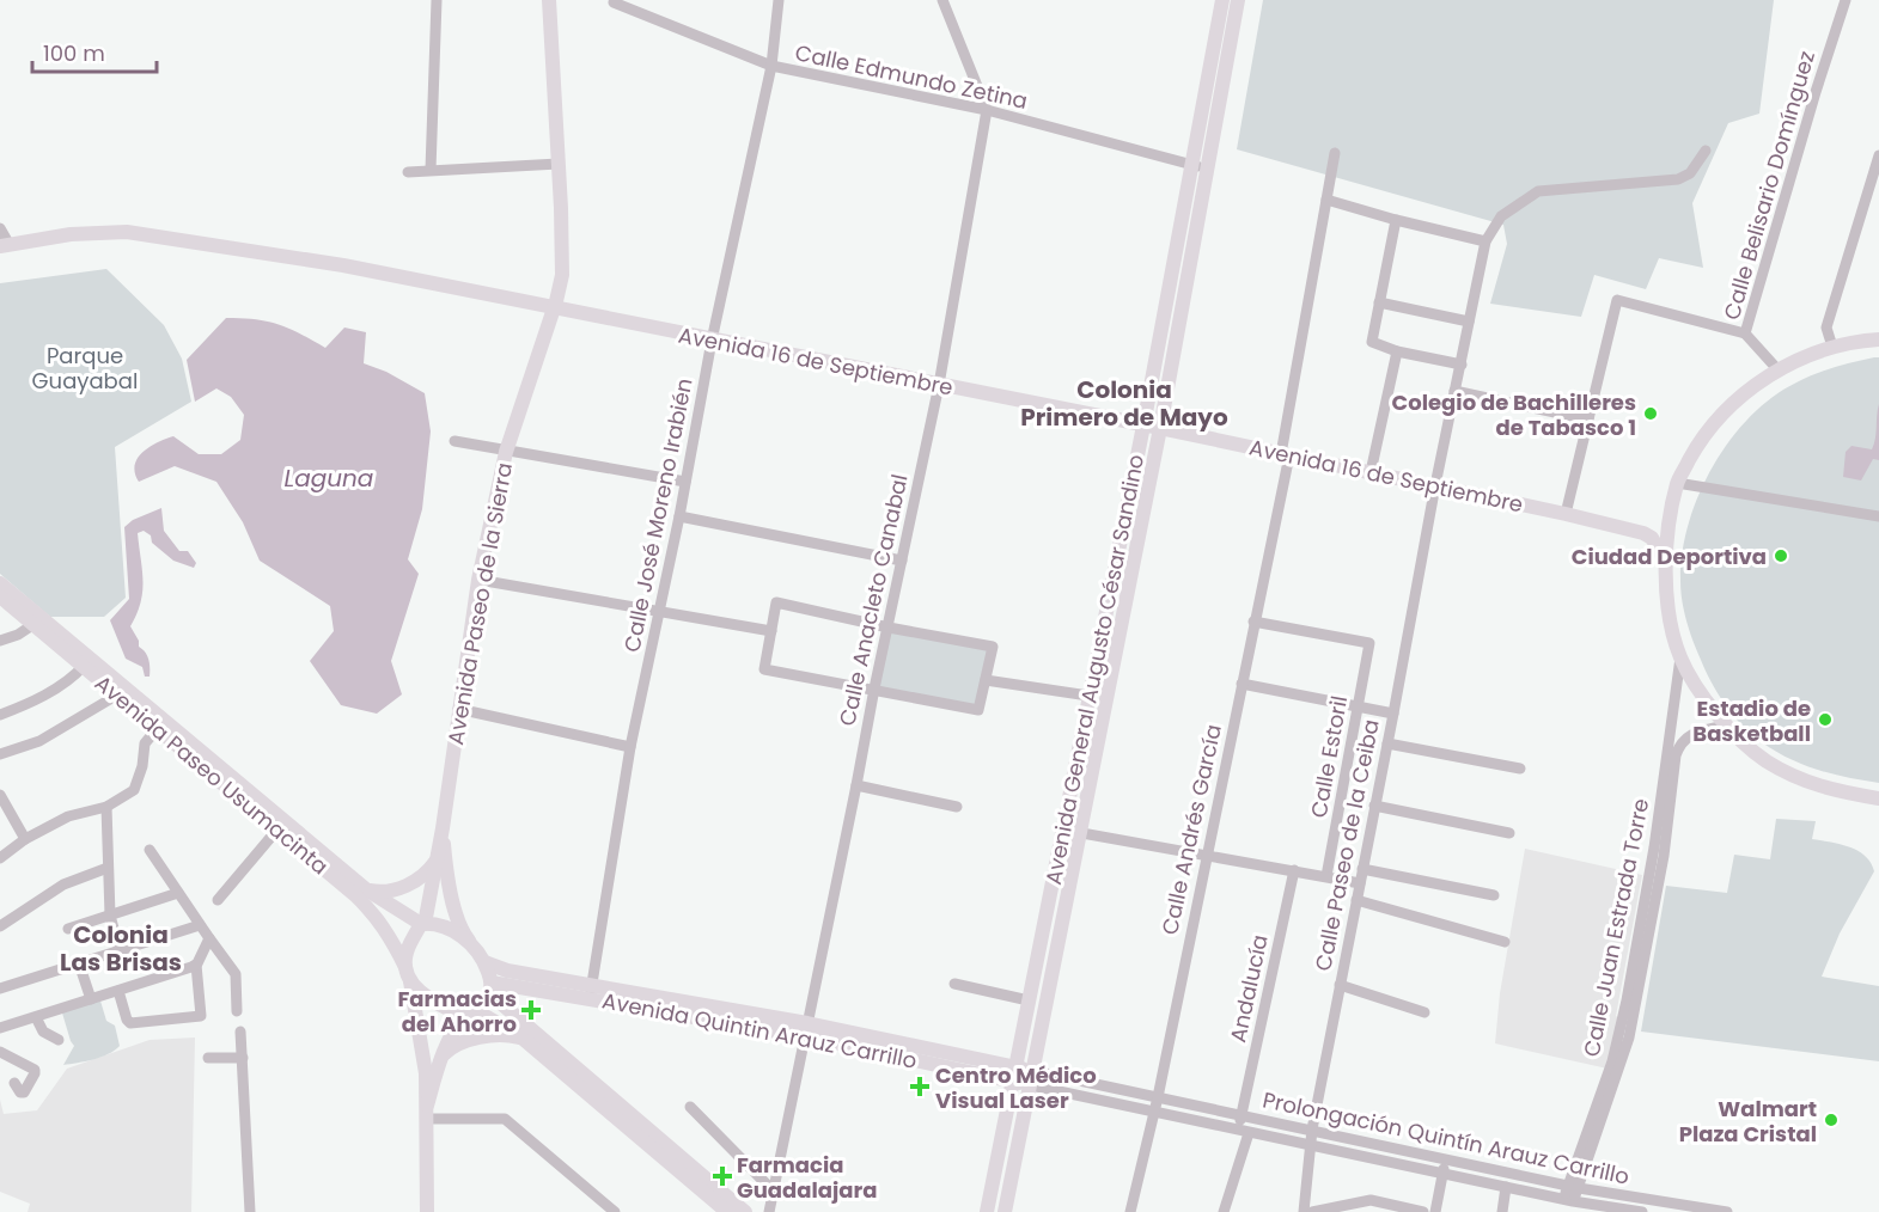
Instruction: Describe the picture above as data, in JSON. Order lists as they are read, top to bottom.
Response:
{
  "streets": {
    "main road": [
      "Avenida 16 de Septiembre",
      "Avenida Paseo de la Sierra",
      "Avenida General Augusto César Sandino",
      "Avenida Paseo Usumacinta",
      "Avenida Quintin Arauz Carrillo"
    ],
    "street": [
      "Calle Edmundo Zetina",
      "Calle Belisario Domínguez",
      "Calle José Moreno Irabién",
      "Calle Anacleto Canabal",
      "Calle Estoril",
      "Calle Andrés García",
      "Calle Paseo de la Ceiba",
      "Calle Juan Estrada Torre",
      "Andalucía",
      "Prolongación Quintín Arauz Carrillo"
    ]
  },
  "crossings": [
    ["Calle Edmundo Zetina", "Calle José Moreno Irabién"],
    ["Calle Edmundo Zetina", "Calle Anacleto Canabal"],
    ["Calle Edmundo Zetina", "Avenida General Augusto César Sandino"],
    ["Avenida 16 de Septiembre", "Calle José Moreno Irabién"],
    ["Avenida 16 de Septiembre", "Calle Anacleto Canabal"],
    ["Avenida 16 de Septiembre", "Avenida Paseo de la Sierra"],
    ["Avenida 16 de Septiembre", "Avenida General Augusto César Sandino"],
    ["Avenida 16 de Septiembre", "Calle Andrés García"],
    ["Avenida 16 de Septiembre", "Calle Paseo de la Ceiba"],
    ["Calle José Moreno Irabién", "Avenida Quintin Arauz Carrillo"],
    ["Calle Anacleto Canabal", "Avenida Quintin Arauz Carrillo"],
    ["Avenida Paseo de la Sierra", "Avenida Paseo Usumacinta"],
    ["Avenida Paseo de la Sierra", "Avenida Quintin Arauz Carrillo"],
    ["Avenida General Augusto César Sandino", "Avenida Quintin Arauz Carrillo"],
    ["Avenida General Augusto César Sandino", "Prolongación Quintín Arauz Carrillo"],
    ["Calle Estoril", "Calle Andrés García"],
    ["Avenida Paseo Usumacinta", "Avenida Quintin Arauz Carrillo"],
    ["Calle Andrés García", "Avenida Quintin Arauz Carrillo"],
    ["Calle Andrés García", "Prolongación Quintín Arauz Carrillo"],
    ["Calle Paseo de la Ceiba", "Prolongación Quintín Arauz Carrillo"],
    ["Calle Juan Estrada Torre", "Prolongación Quintín Arauz Carrillo"],
    ["Andalucía", "Prolongación Quintín Arauz Carrillo"],
    ["Avenida Quintin Arauz Carrillo", "Prolongación Quintín Arauz Carrillo"]
  ],
  "districts": ["Colonia Primero de Mayo", "Colonia Las Brisas"],
  "water": ["Laguna"],
  "parks": ["Parque Guayabal"],
  "places": {
    "other": [
      "Colegio de Bachilleres de Tabasco 1",
      "Ciudad Deportiva",
      "Estadio de Basketball",
      "Walmart Plaza Cristal"
    ],
    "health": ["Farmacias del Ahorro", "Centro Médico Visual Laser", "Farmacia Guadalajara"]
  },
  "scale_bar": "100 m"
}
